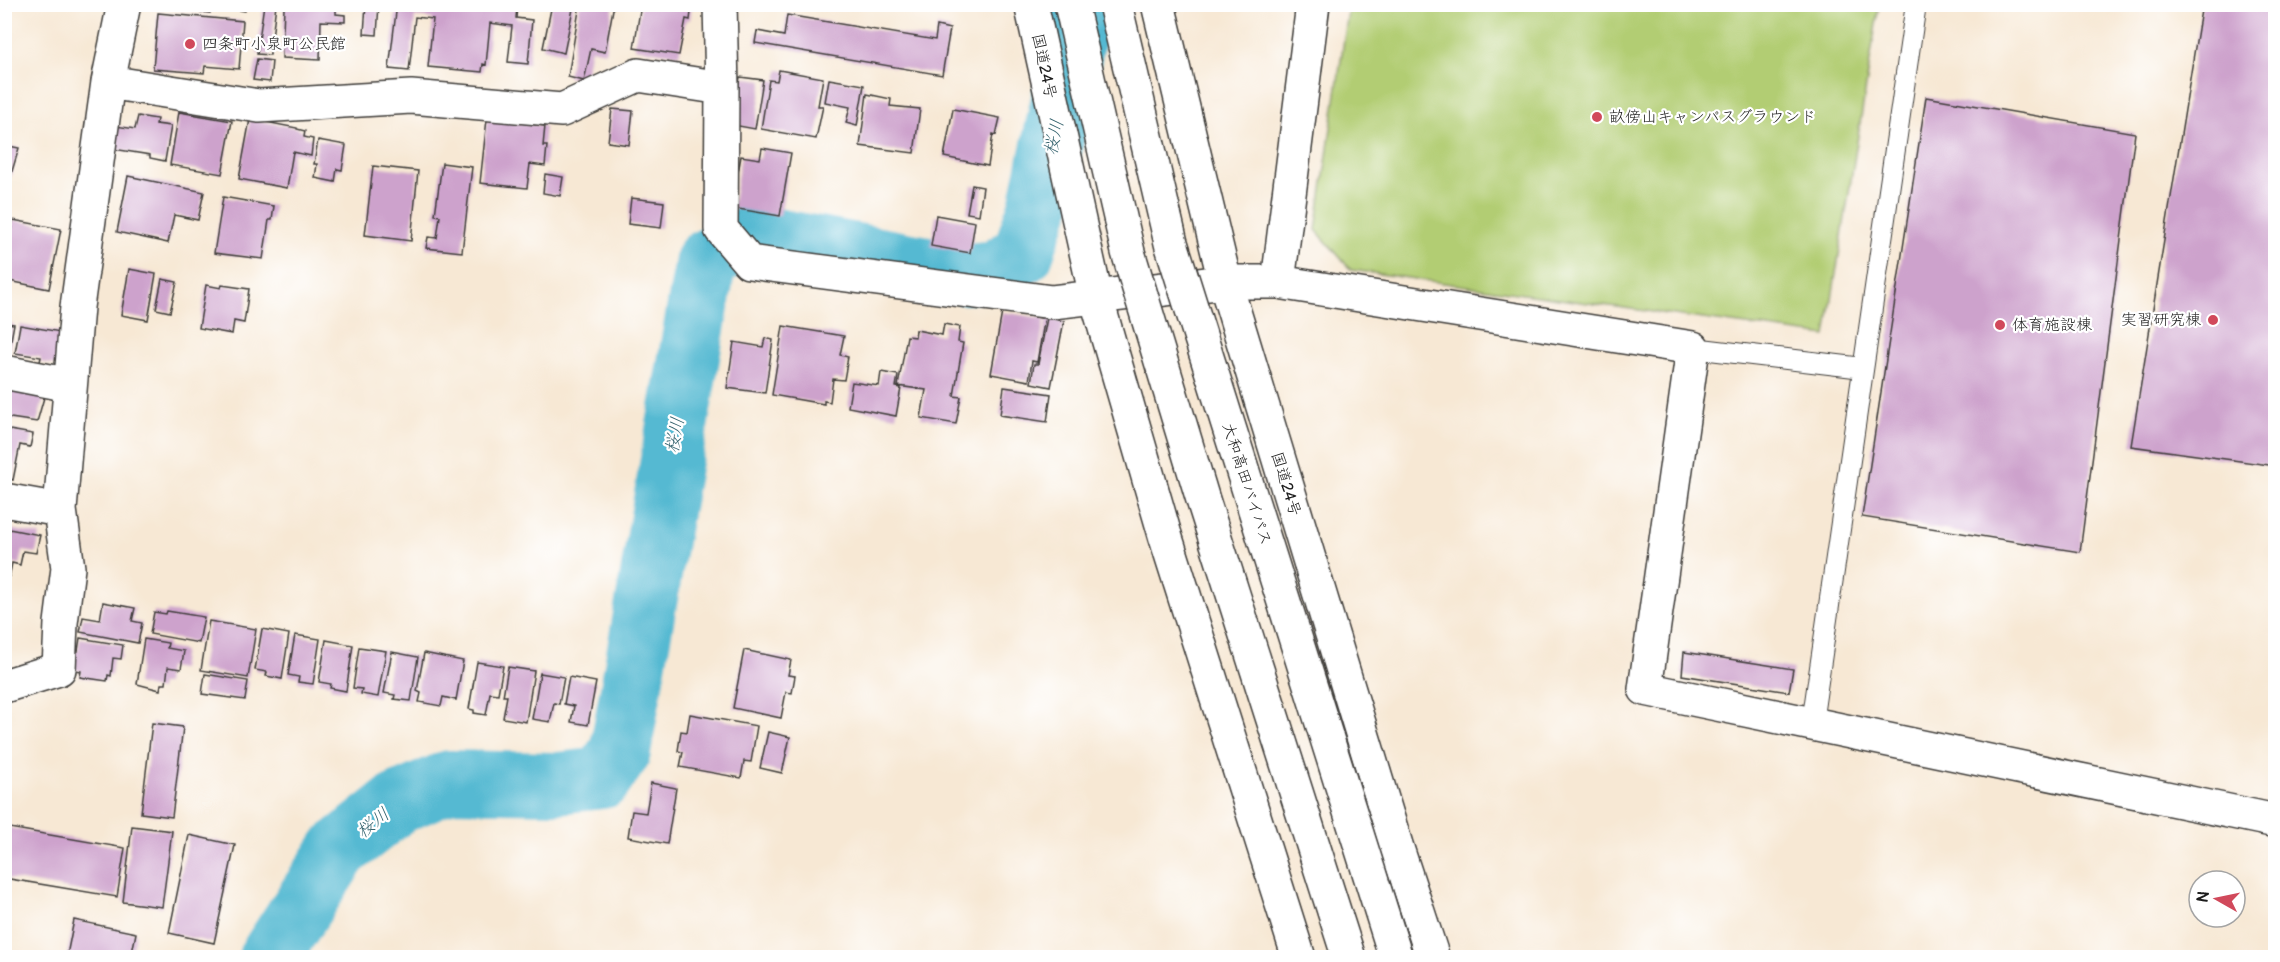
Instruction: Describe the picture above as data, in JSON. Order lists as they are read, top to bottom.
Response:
{
  "streets": {
    "main road": ["国道24号", "大和高田バイパス"]
  },
  "water": ["桜川"],
  "places": [
    "四条町小泉町公民館",
    "畝傍山キャンパスグラウンド",
    "実習研究棟",
    "体育施設棟"
  ],
  "north": "left"
}
